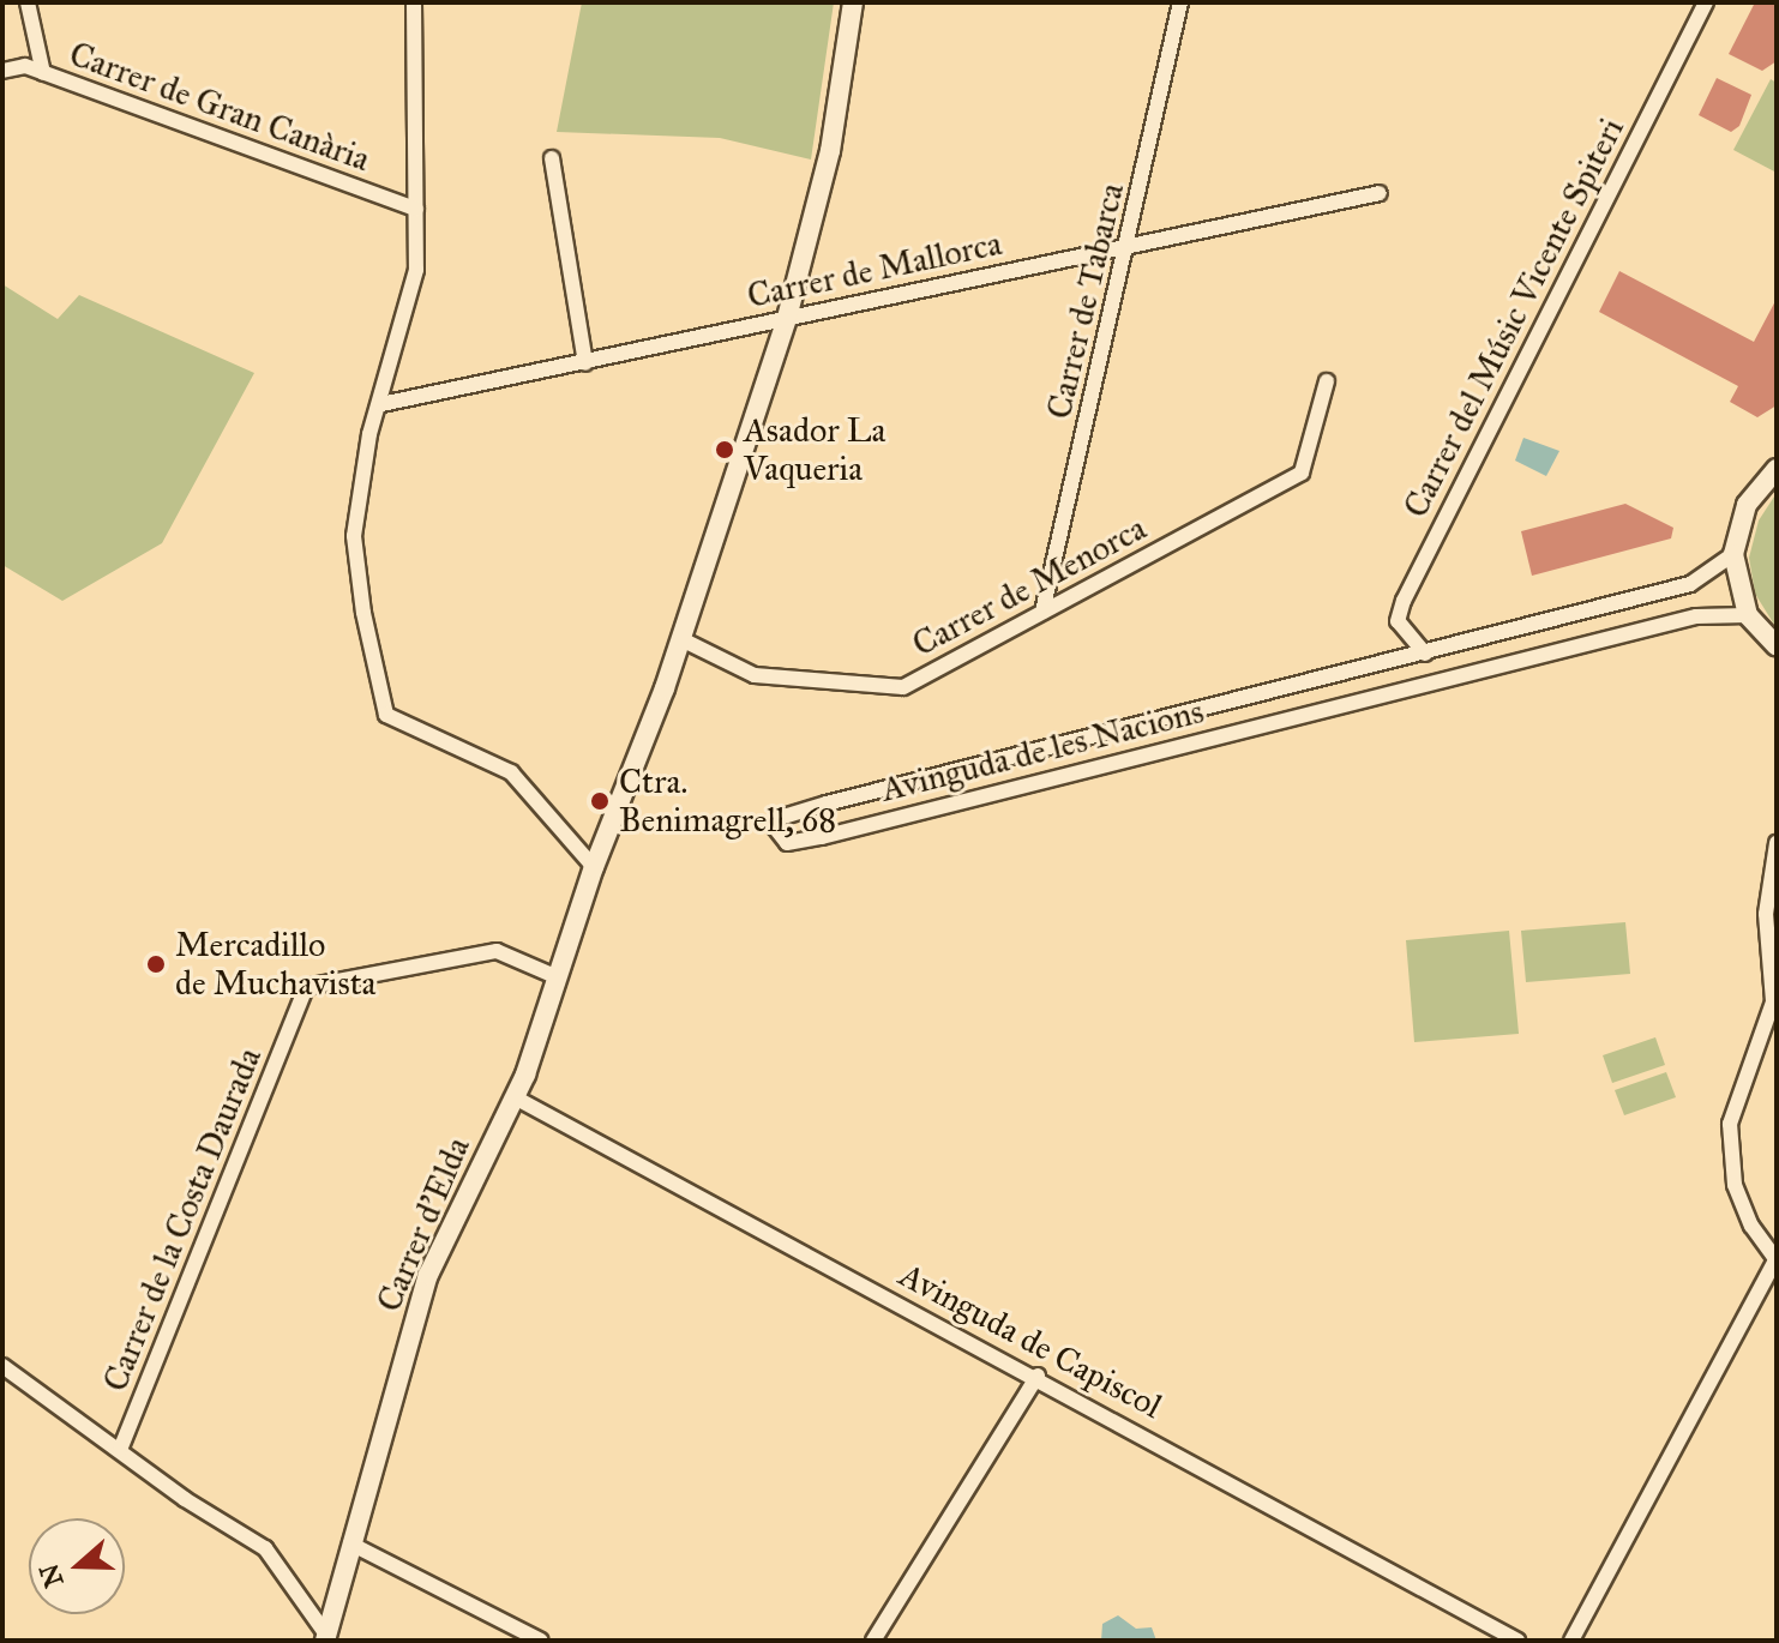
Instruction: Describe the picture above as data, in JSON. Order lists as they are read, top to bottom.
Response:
{
  "streets": {
    "street": [
      "Carrer de Gran Canària",
      "Carrer de Mallorca",
      "Carrer de Tabarca",
      "Carrer del Músic Vicente Spiteri",
      "Carrer de Menorca",
      "Avinguda de les Nacions",
      "Carrer de la Costa Daurada",
      "Carrer d'Elda",
      "Avinguda de Capiscol"
    ]
  },
  "crossings": [
    ["Carrer de Mallorca", "Carrer de Tabarca"],
    ["Carrer de Mallorca", "Carrer d'Elda"],
    ["Carrer de Tabarca", "Carrer de Menorca"],
    ["Carrer del Músic Vicente Spiteri", "Avinguda de les Nacions"],
    ["Carrer de Menorca", "Carrer d'Elda"],
    ["Carrer de la Costa Daurada", "Carrer d'Elda"],
    ["Carrer d'Elda", "Avinguda de Capiscol"]
  ],
  "places": ["Asador La Vaqueria", "Ctra. Benimagrell, 68", "Mercadillo de Muchavista"],
  "north": "left"
}
